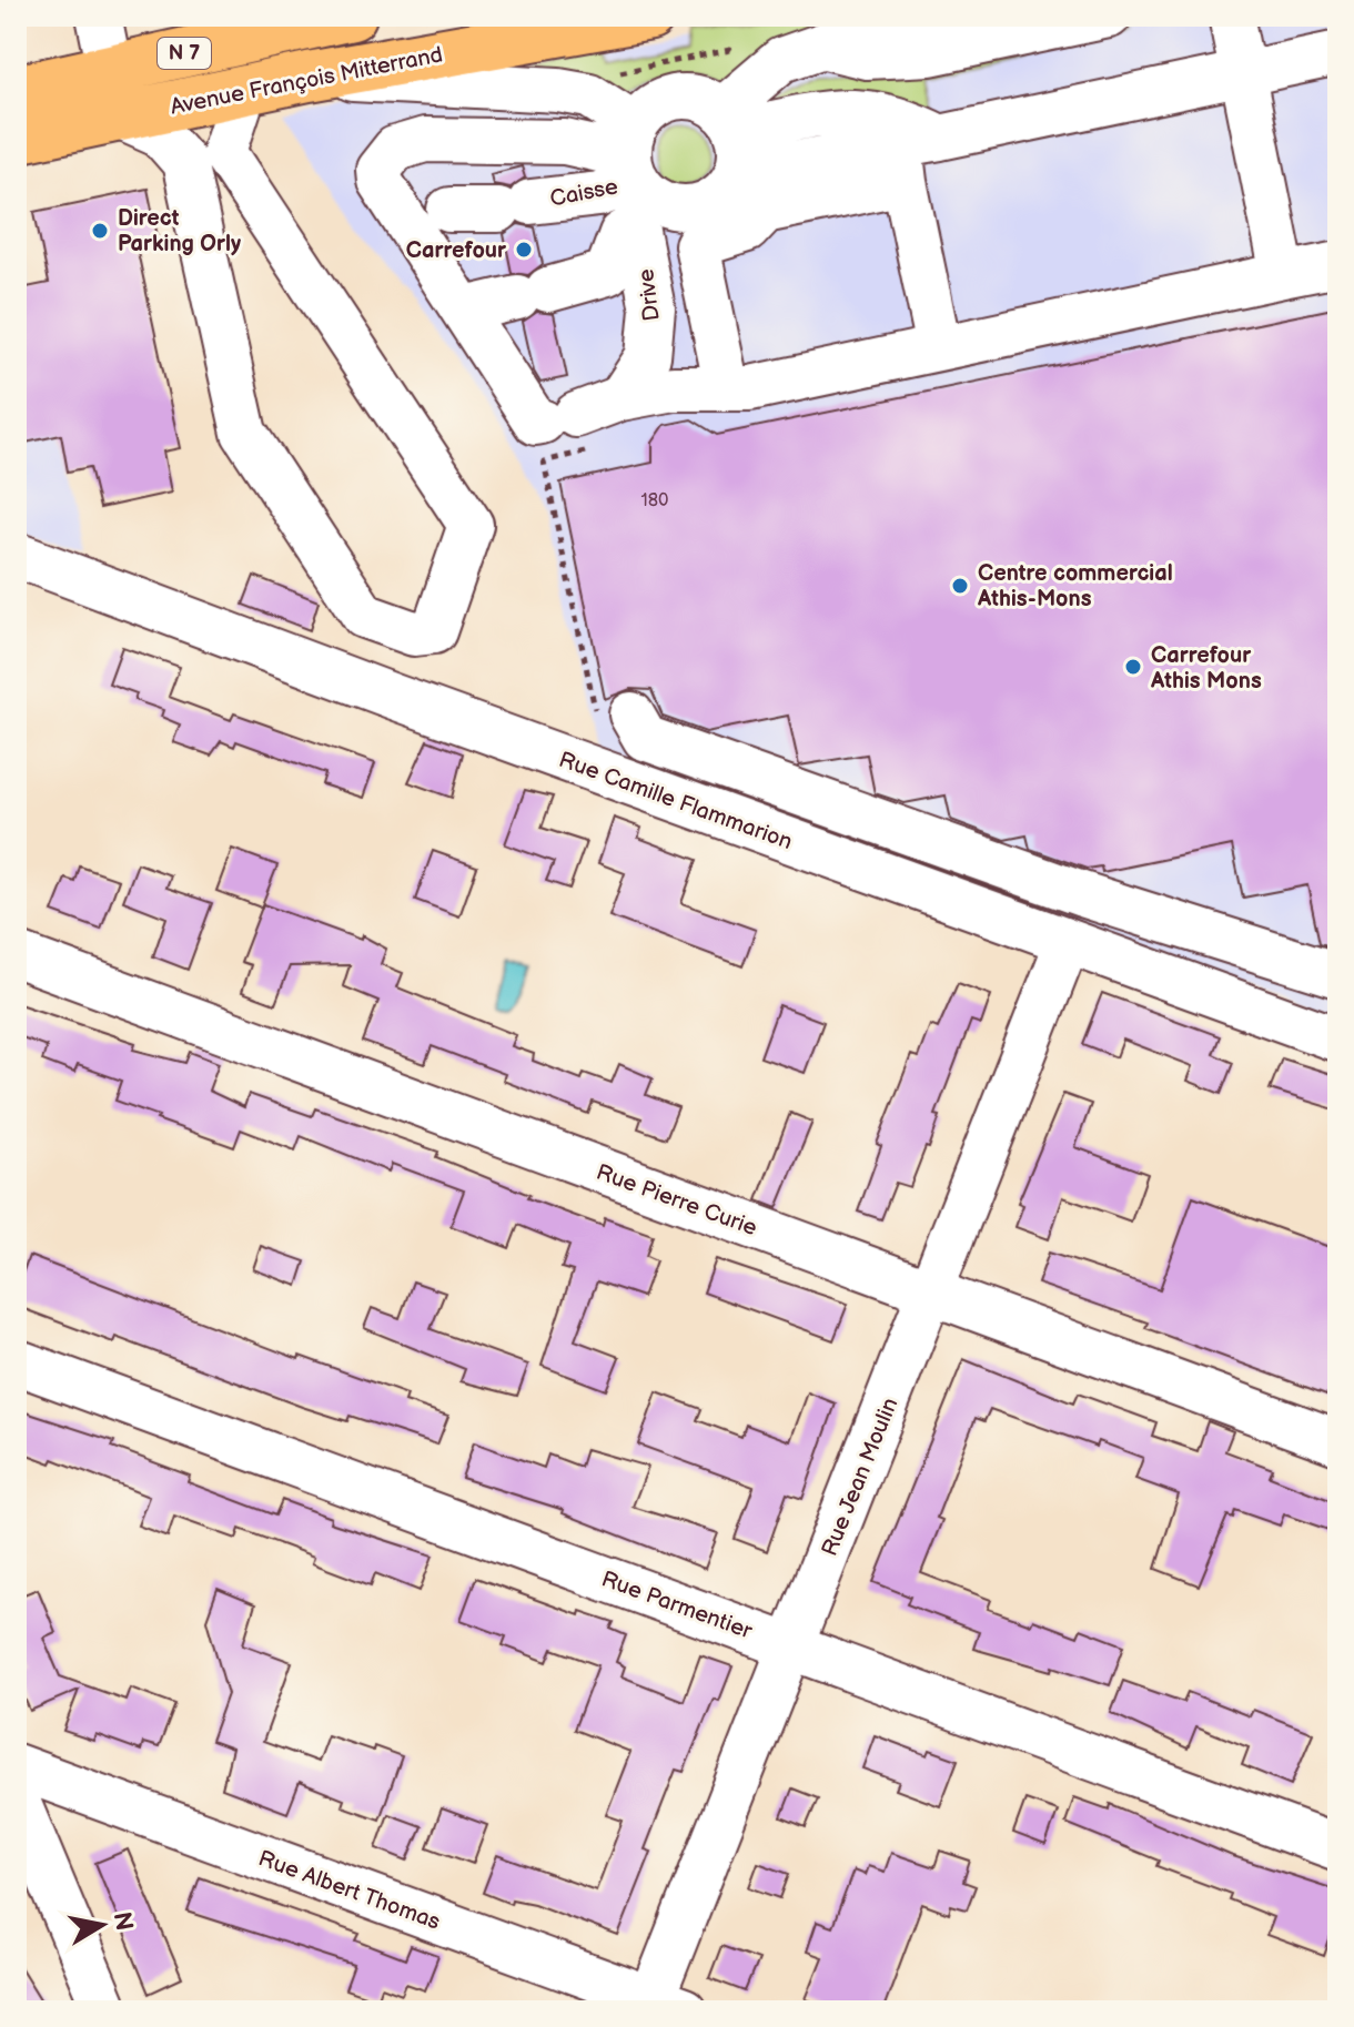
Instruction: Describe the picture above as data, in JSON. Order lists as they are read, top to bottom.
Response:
{
  "streets": {
    "main road": ["N 7", "Avenue François Mitterrand"],
    "street": [
      "Caisse",
      "Drive",
      "Rue Camille Flammarion",
      "Rue Pierre Curie",
      "Rue Jean Moulin",
      "Rue Parmentier",
      "Rue Albert Thomas"
    ]
  },
  "crossings": [
    ["Caisse", "Drive"],
    ["Rue Camille Flammarion", "Rue Jean Moulin"],
    ["Rue Pierre Curie", "Rue Jean Moulin"],
    ["Rue Jean Moulin", "Rue Parmentier"],
    ["Rue Jean Moulin", "Rue Albert Thomas"]
  ],
  "places": [
    "Direct Parking Orly",
    "Carrefour",
    "Centre commercial Athis-Mons",
    "Carrefour Athis Mons"
  ],
  "house_numbers": ["180"],
  "north": "right"
}
